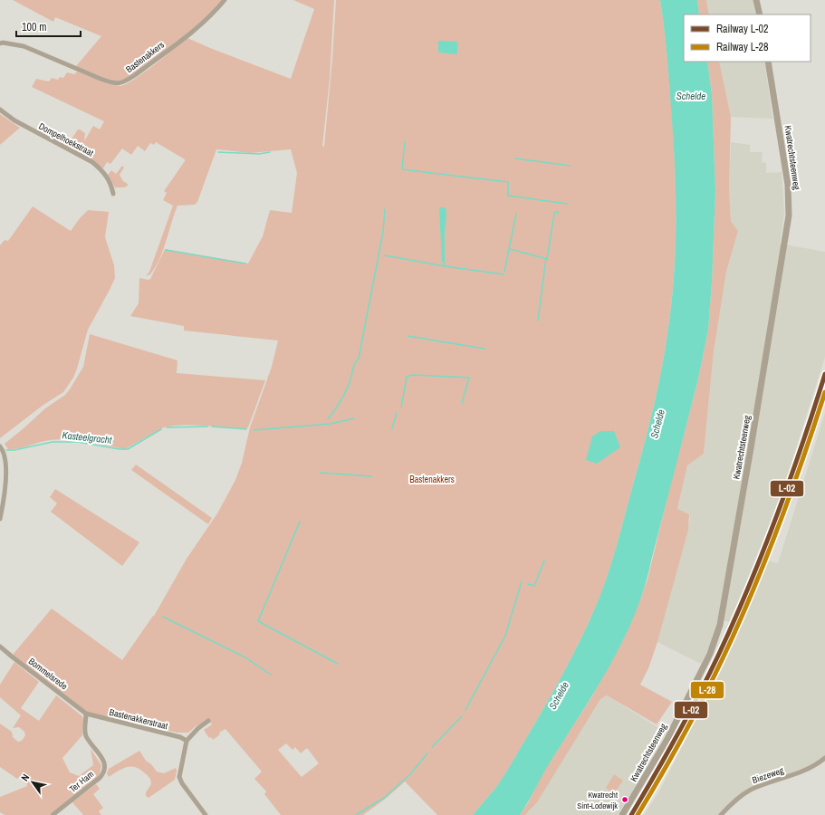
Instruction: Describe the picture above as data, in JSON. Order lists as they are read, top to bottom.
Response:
{
  "streets": {
    "street": [
      "Bastenakkers",
      "Dompelhoekstraat",
      "Kwatrechtsteenweg",
      "Bommelsrede",
      "Bastenakkerstraat",
      "Biezeweg",
      "Ter Ham"
    ]
  },
  "crossings": [
    ["Bommelsrede", "Bastenakkerstraat"],
    ["Bommelsrede", "Ter Ham"],
    ["Bastenakkerstraat", "Ter Ham"]
  ],
  "water": ["Schelde", "Kasteelgracht"],
  "parks": ["Bastenakkers"],
  "places": ["Kwatrecht Sint-Lodewijk"],
  "lines": ["rail line L-02", "rail line L-28"],
  "legend": ["Railway L-02", "Railway L-28"],
  "scale_bar": "100 m",
  "north": "top left"
}
